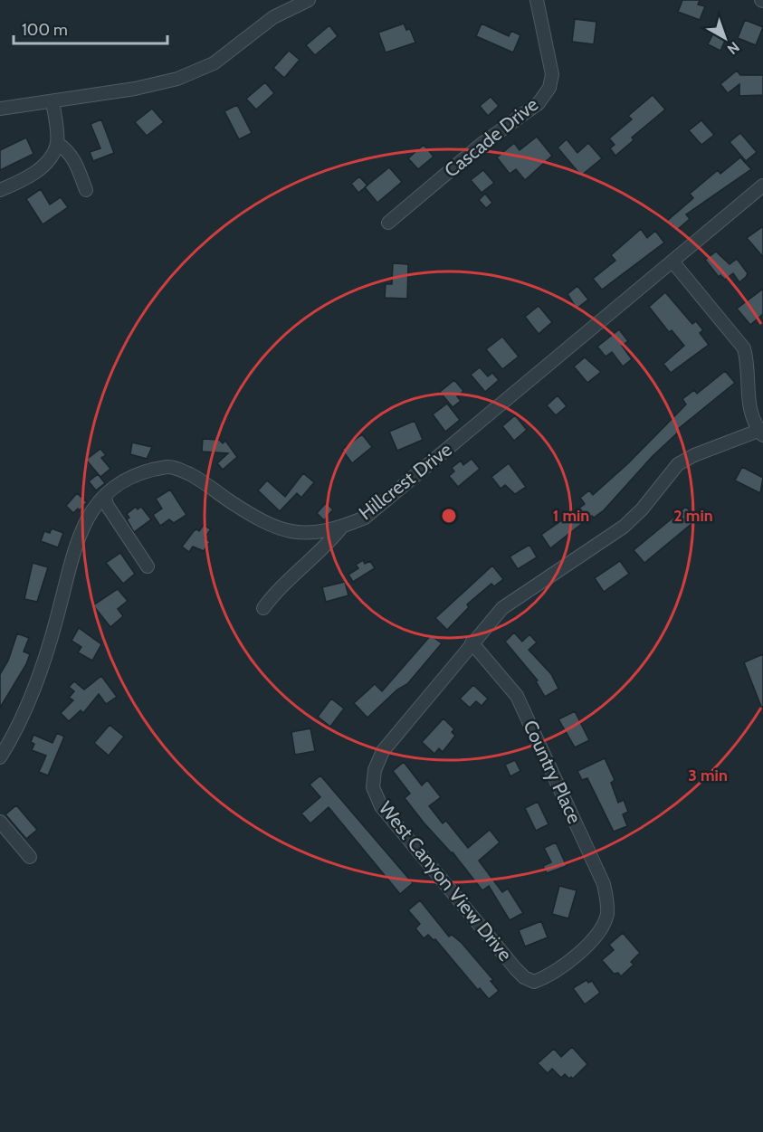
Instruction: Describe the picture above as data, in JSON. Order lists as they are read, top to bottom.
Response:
{
  "streets": {
    "street": [
      "Cascade Drive",
      "Hillcrest Drive",
      "Country Place",
      "West Canyon View Drive"
    ]
  },
  "crossings": [
    ["Country Place", "West Canyon View Drive"]
  ],
  "scale_bar": "100 m",
  "north": "bottom right",
  "rings": ["1 min", "2 min", "3 min"]
}
